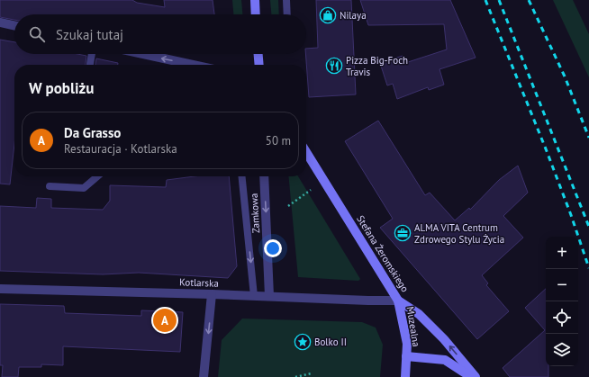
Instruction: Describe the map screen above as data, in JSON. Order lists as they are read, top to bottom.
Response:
{
  "streets": {
    "street": [
      "Zamkowa",
      "Stefana Żeromskiego",
      "Kotlarska",
      "Muzealna"
    ]
  },
  "crossings": [
    ["Zamkowa", "Kotlarska"],
    ["Stefana Żeromskiego", "Kotlarska"],
    ["Stefana Żeromskiego", "Muzealna"],
    ["Kotlarska", "Muzealna"]
  ],
  "one_way": ["Zamkowa", "Stefana Żeromskiego"],
  "places": {
    "shop": ["Nilaya"],
    "restaurant": ["Pizza Big-Foch Travis"],
    "office": ["ALMA VITA Centrum Zdrowego Stylu Życia"],
    "place": ["Bolko II"]
  },
  "page": {
    "search": "Szukaj tutaj",
    "heading": "W pobliżu",
    "list": [
      {
        "mark": "A",
        "name": "Da Grasso",
        "note": "Restauracja · Kotlarska",
        "value": "50 m"
      }
    ],
    "map_buttons": ["+", "−"],
    "pins": "A"
  }
}
